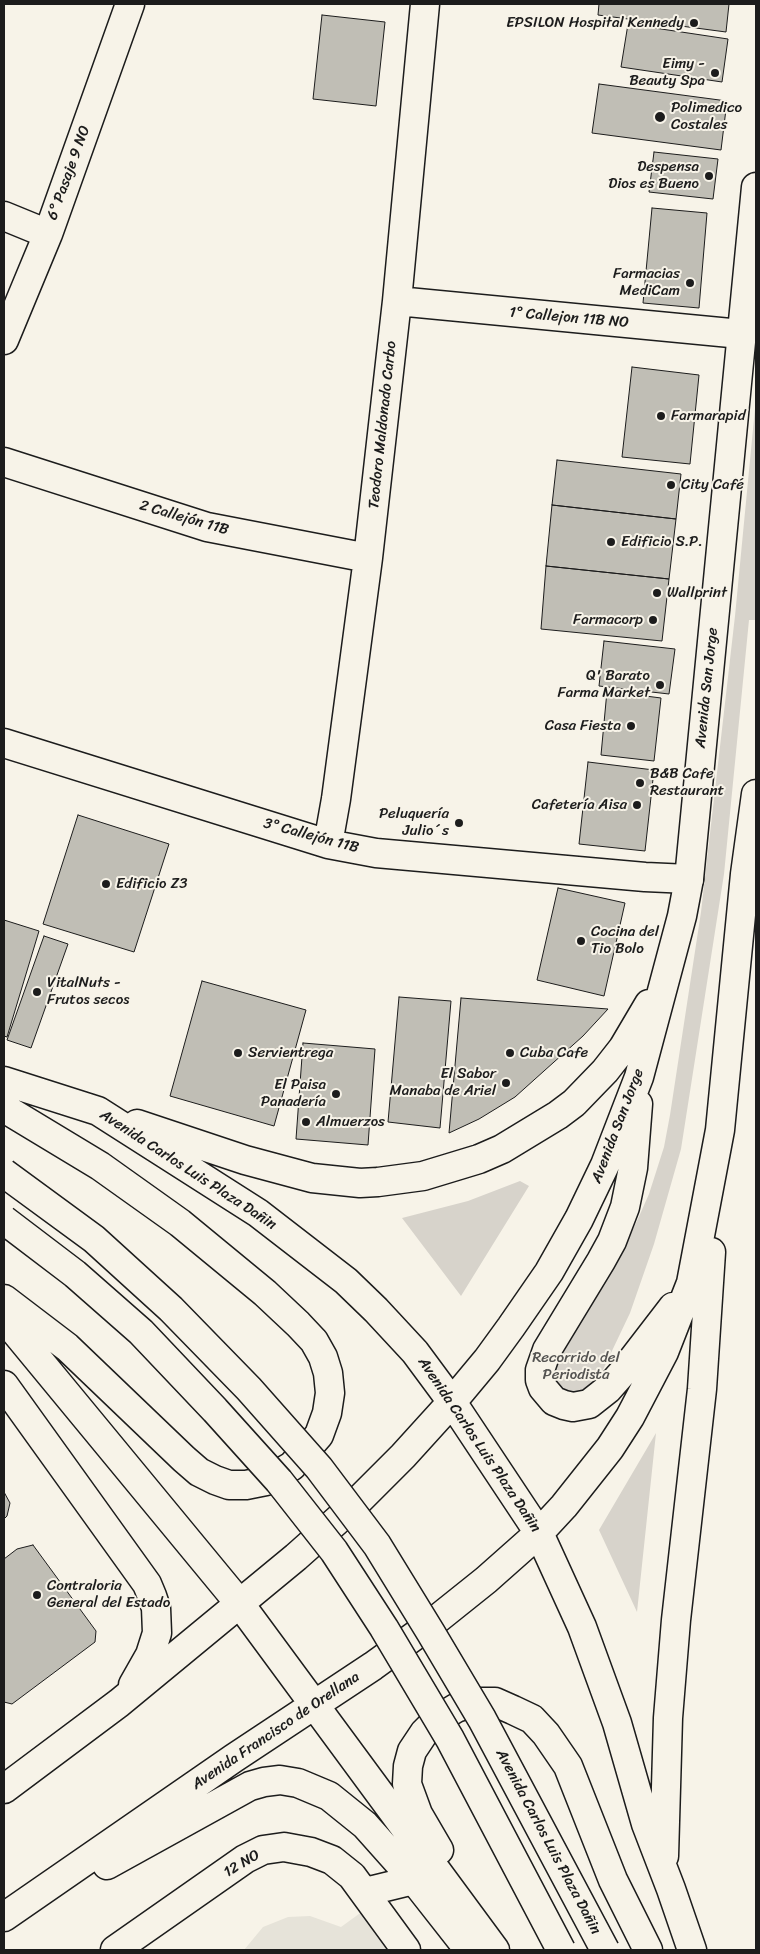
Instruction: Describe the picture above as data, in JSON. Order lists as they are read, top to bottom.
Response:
{
  "streets": {
    "main road": [
      "6° Pasaje 9 NO",
      "1° Callejon 11B NO",
      "Teodoro Maldonado Carbo",
      "2 Callejón 11B",
      "Avenida San Jorge",
      "3° Callejón 11B",
      "Avenida Carlos Luis Plaza Dañin",
      "Avenida Francisco de Orellana",
      "12 NO"
    ]
  },
  "crossings": [
    ["1° Callejon 11B NO", "Teodoro Maldonado Carbo"],
    ["1° Callejon 11B NO", "Avenida San Jorge"],
    ["Teodoro Maldonado Carbo", "2 Callejón 11B"],
    ["Teodoro Maldonado Carbo", "3° Callejón 11B"],
    ["Avenida San Jorge", "3° Callejón 11B"],
    ["Avenida San Jorge", "Avenida Carlos Luis Plaza Dañin"],
    ["Avenida Carlos Luis Plaza Dañin", "Avenida Francisco de Orellana"]
  ],
  "parks": ["Recorrido del Periodista"],
  "places": [
    "EPSILON Hospital Kennedy",
    "Eimy - Beauty Spa",
    "Polimedico Costales",
    "Despensa Dios es Bueno",
    "Farmacias MediCam",
    "Farmarapid",
    "City Café",
    "Edificio S.P.",
    "Wallprint",
    "Farmacorp",
    "Q' Barato Farma Market",
    "Casa Fiesta",
    "B&B Cafe Restaurant",
    "Cafetería Aisa",
    "Peluquería Julio´s",
    "Edificio Z3",
    "Cocina del Tio Bolo",
    "VitalNuts - Frutos secos",
    "Servientrega",
    "Cuba Cafe",
    "El Sabor Manaba de Ariel",
    "El Paisa Panadería",
    "Almuerzos",
    "Contraloria General del Estado"
  ]
}
